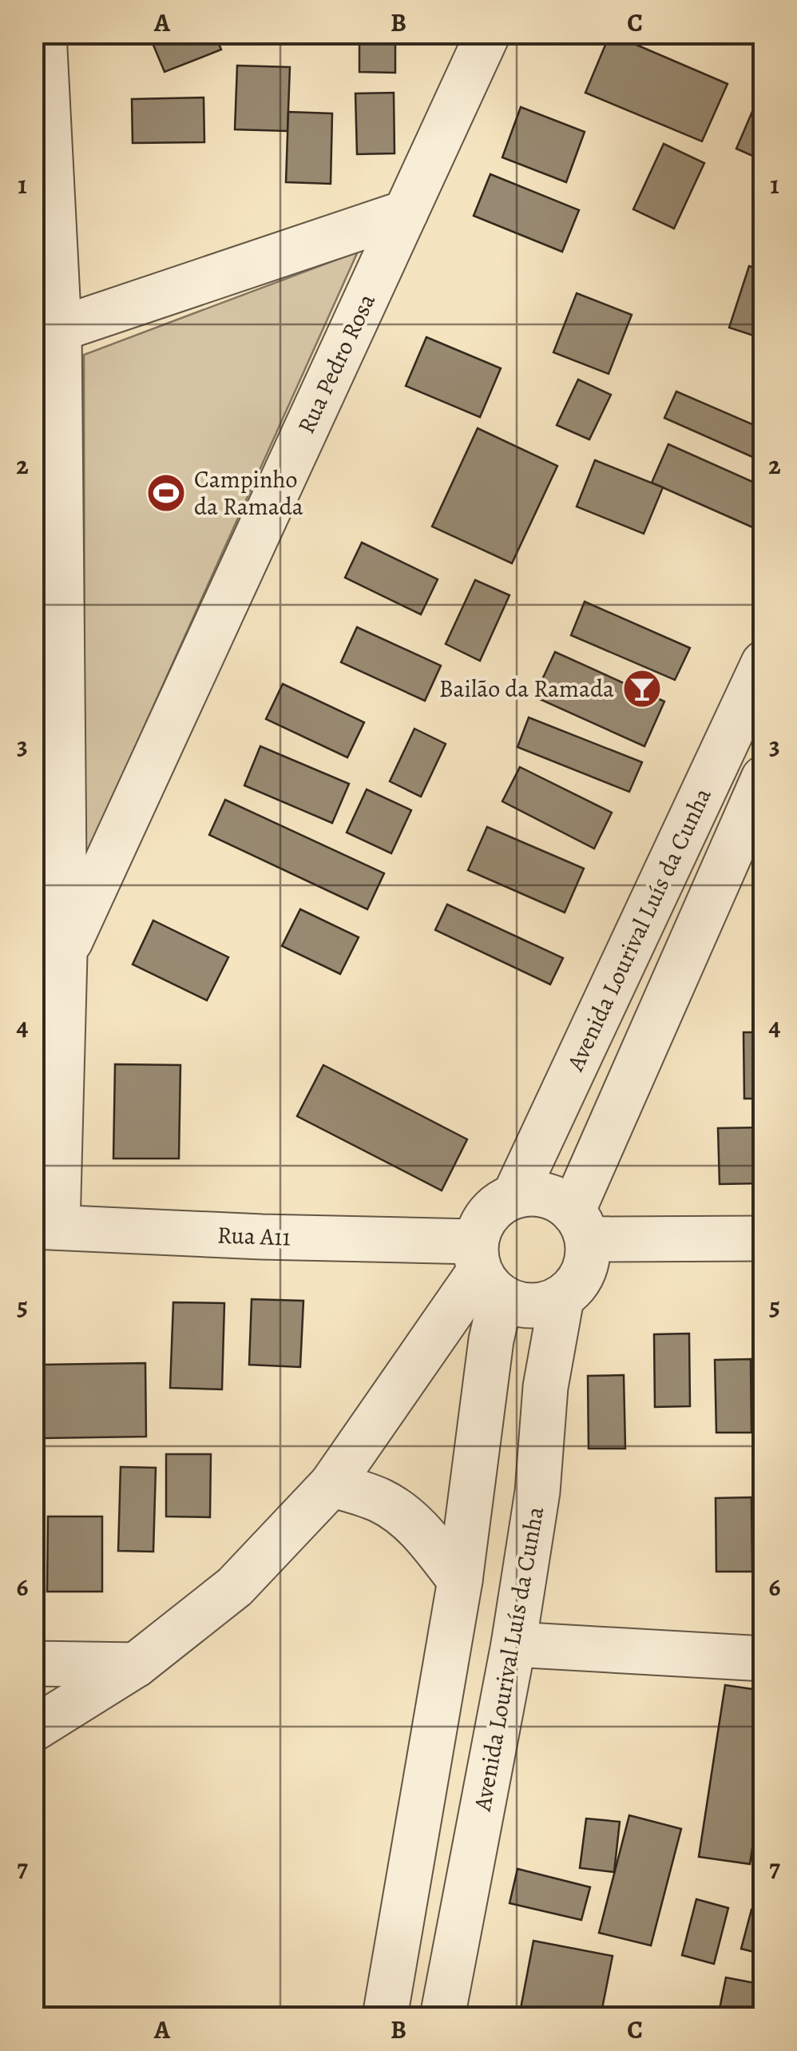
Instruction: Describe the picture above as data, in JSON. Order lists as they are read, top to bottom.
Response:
{
  "streets": {
    "street": ["Rua Pedro Rosa", "Avenida Lourival Luís da Cunha", "Rua A11"]
  },
  "crossings": [
    ["Avenida Lourival Luís da Cunha", "Rua A11"]
  ],
  "places": {
    "sports": ["Campinho da Ramada"],
    "bar": ["Bailão da Ramada"]
  },
  "grid": {
    "columns": ["A", "B", "C"],
    "rows": [
      "1",
      "2",
      "3",
      "4",
      "5",
      "6",
      "7"
    ]
  }
}
